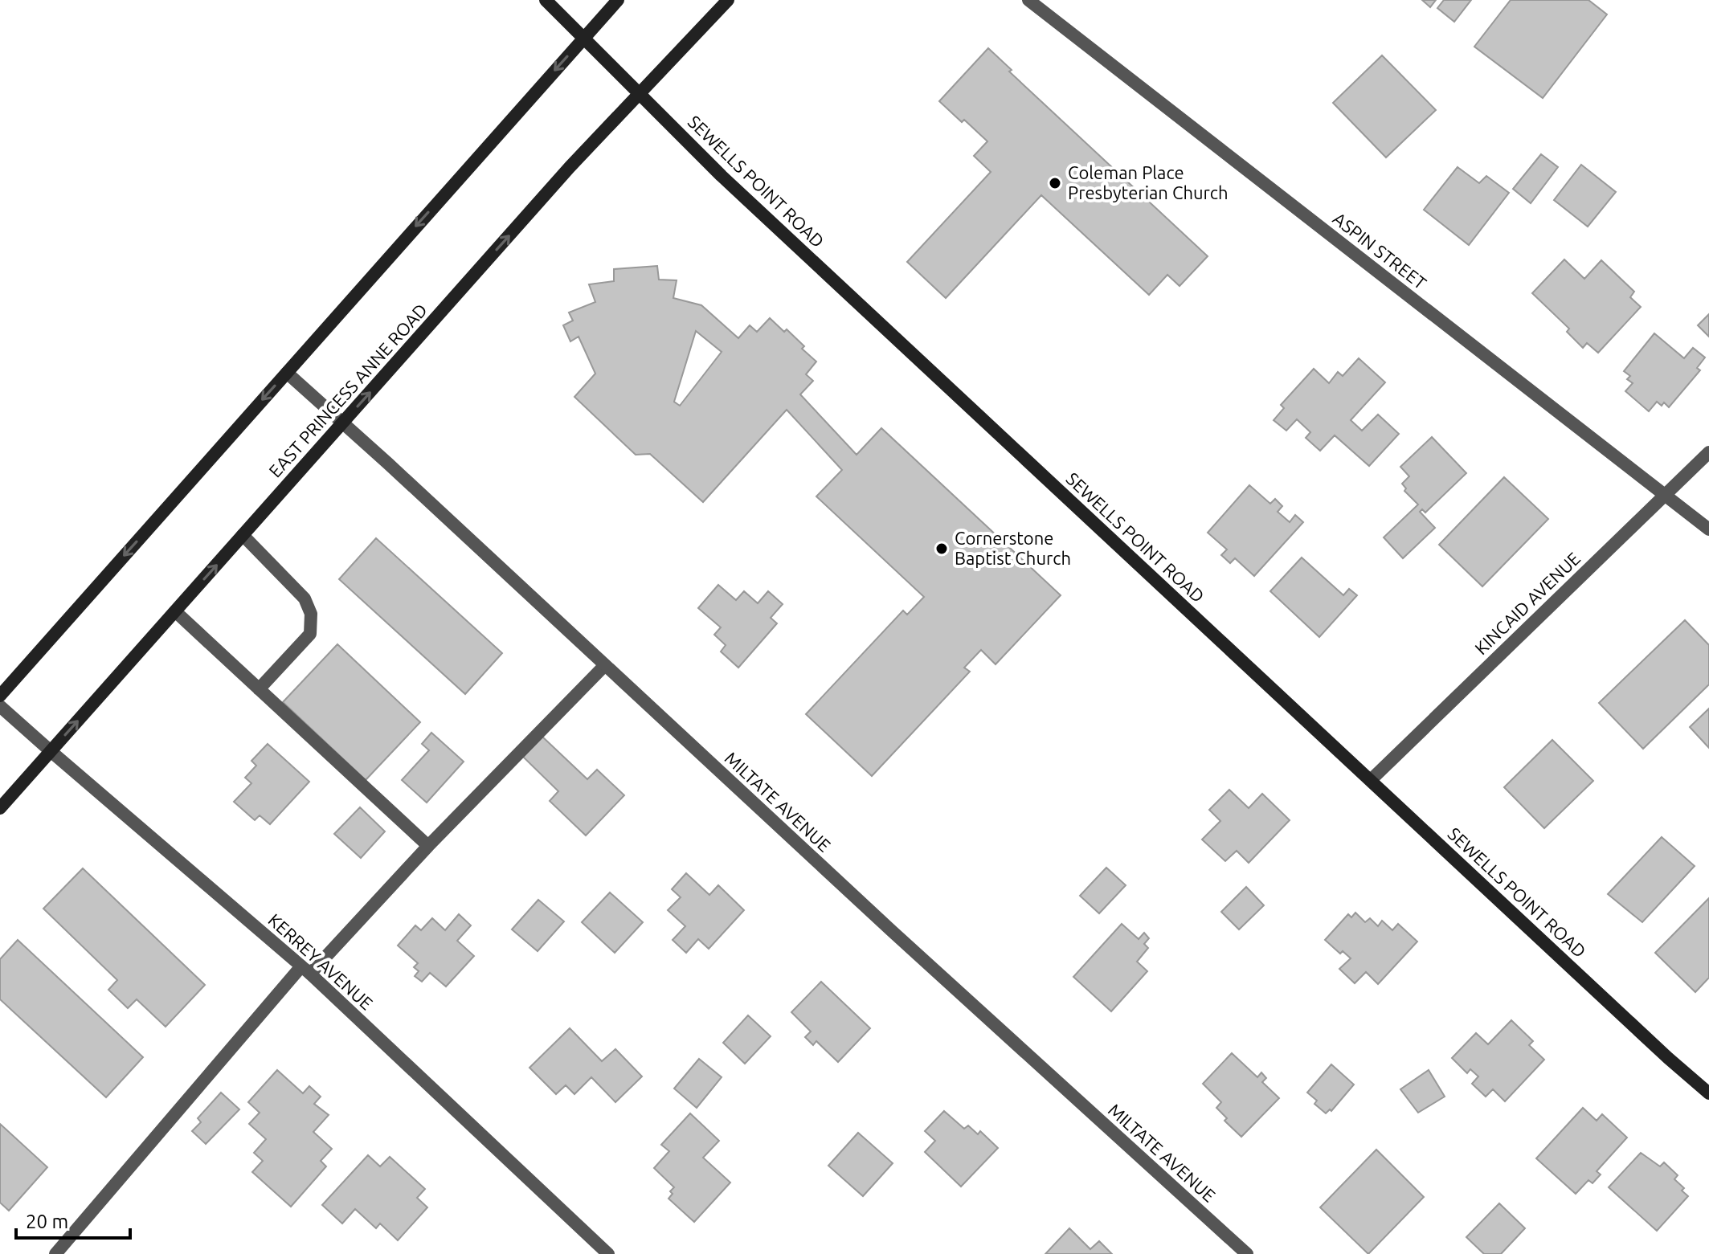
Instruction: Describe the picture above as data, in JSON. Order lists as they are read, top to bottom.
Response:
{
  "streets": {
    "main road": ["SEWELLS POINT ROAD", "EAST PRINCESS ANNE ROAD"],
    "street": [
      "ASPIN STREET",
      "KINCAID AVENUE",
      "MILTATE AVENUE",
      "KERREY AVENUE"
    ]
  },
  "crossings": [
    ["SEWELLS POINT ROAD", "EAST PRINCESS ANNE ROAD"],
    ["SEWELLS POINT ROAD", "KINCAID AVENUE"],
    ["ASPIN STREET", "KINCAID AVENUE"],
    ["EAST PRINCESS ANNE ROAD", "MILTATE AVENUE"],
    ["EAST PRINCESS ANNE ROAD", "KERREY AVENUE"]
  ],
  "places": ["Coleman Place Presbyterian Church", "Cornerstone Baptist Church"],
  "scale_bar": "20 m"
}
